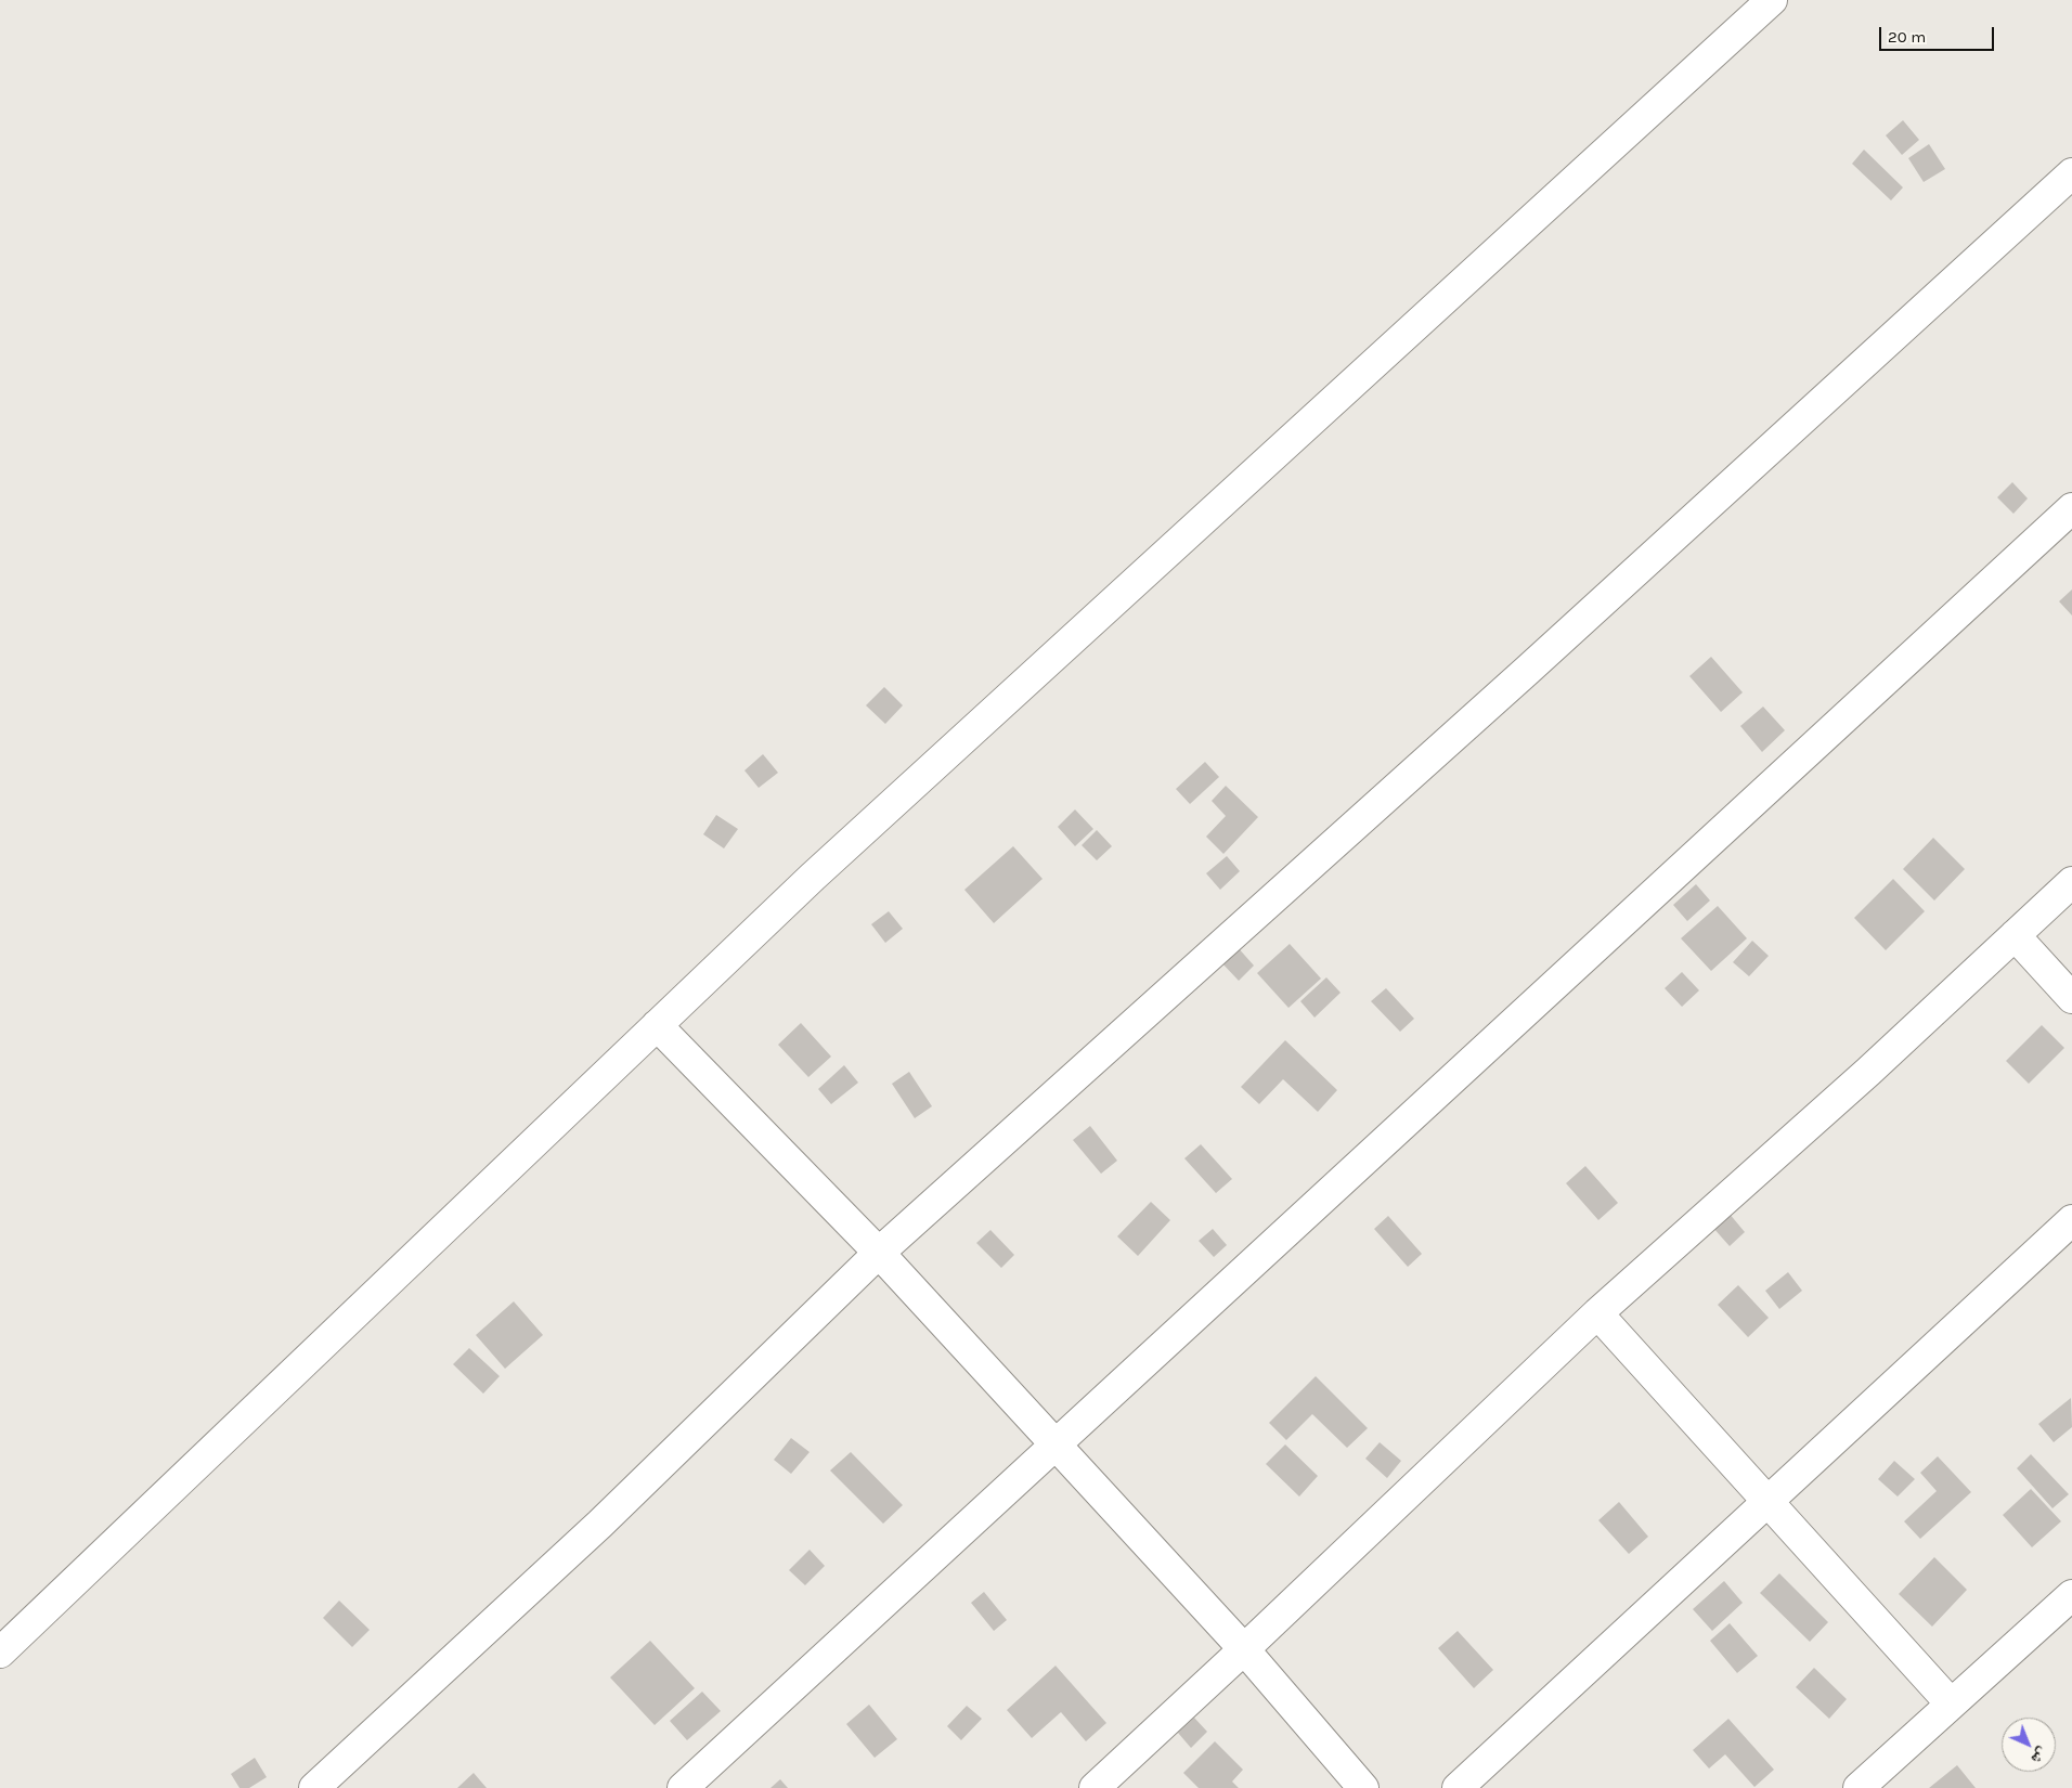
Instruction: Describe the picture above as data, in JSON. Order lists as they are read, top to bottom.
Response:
{
  "scale_bar": "20 m",
  "north": "bottom right"
}
